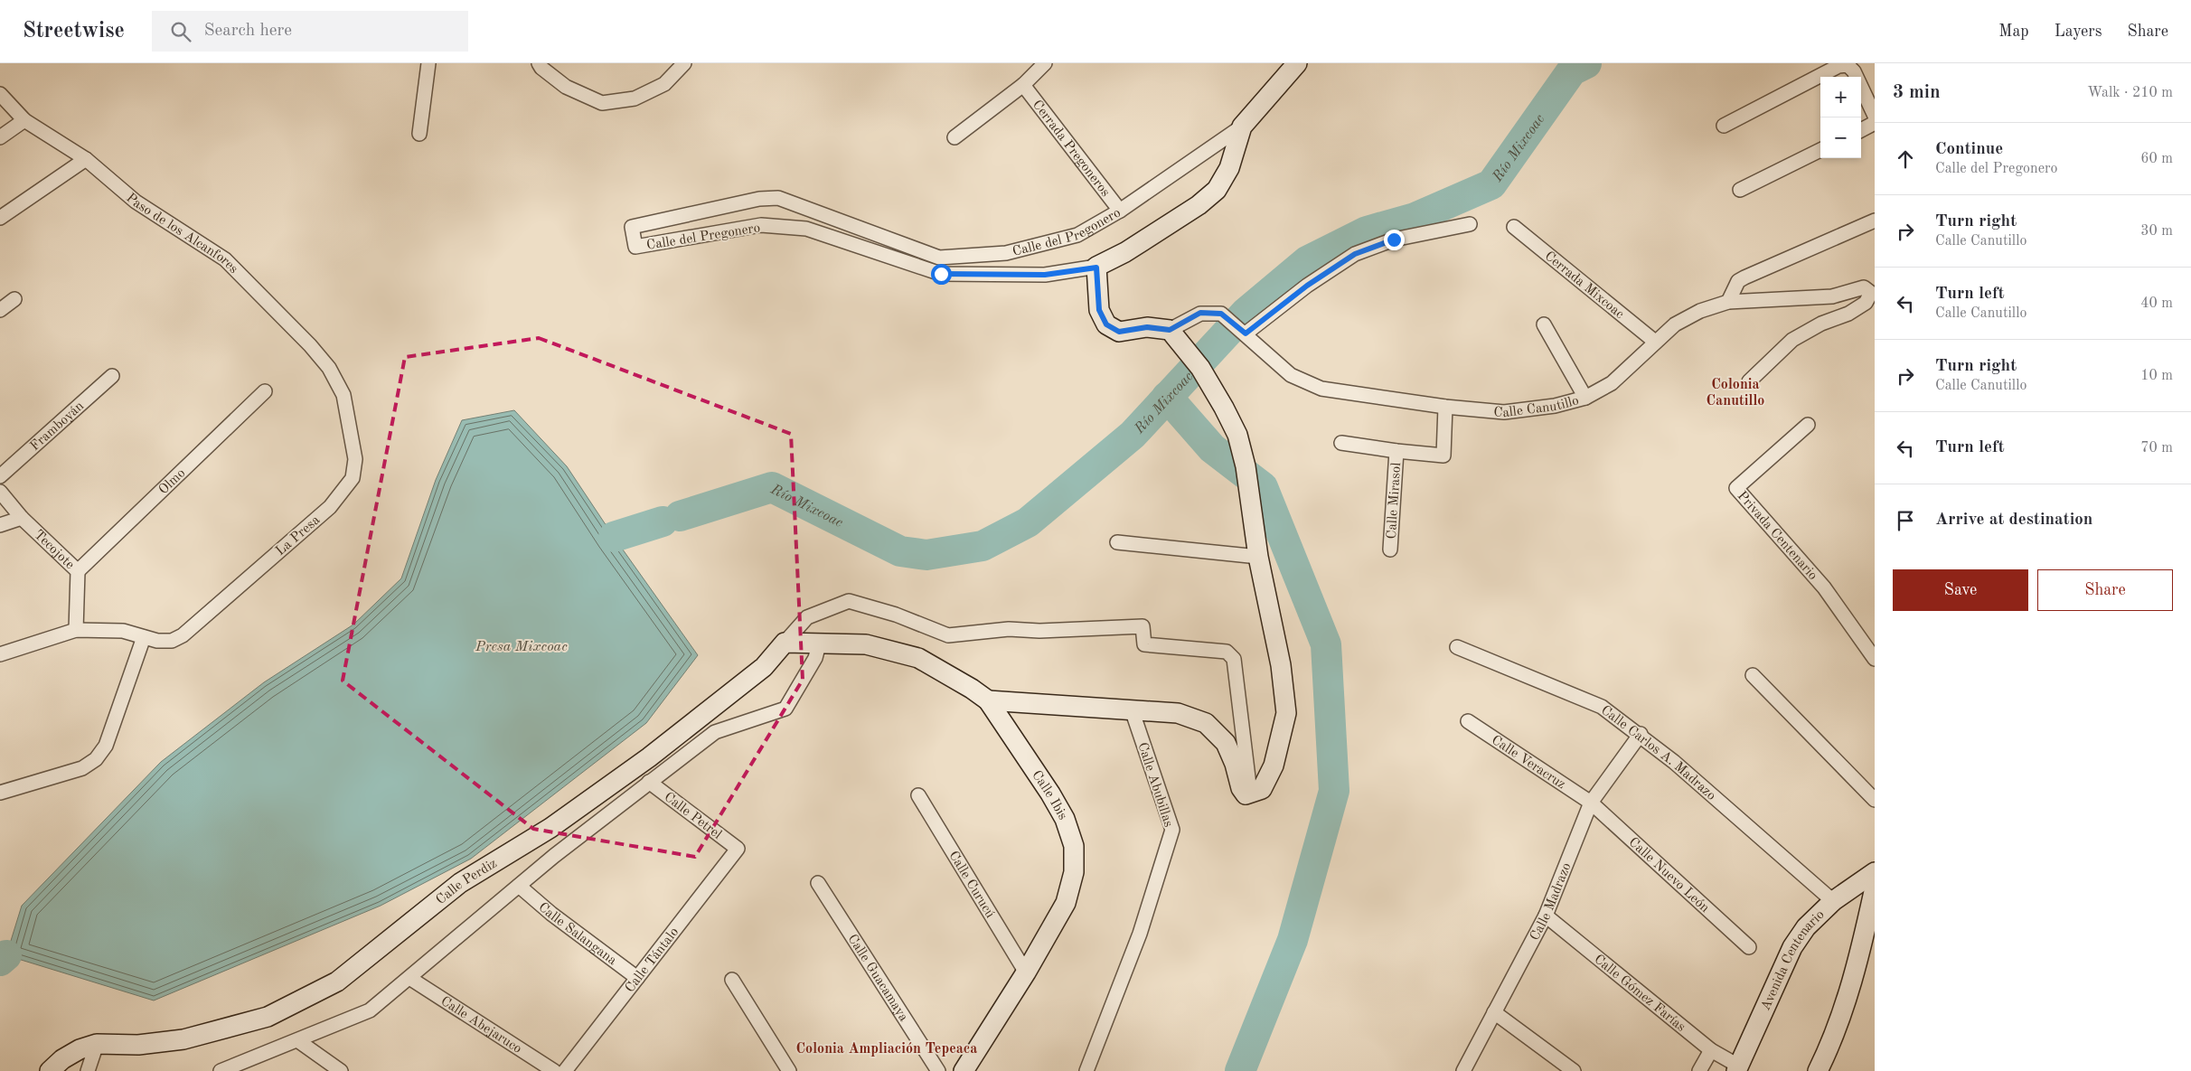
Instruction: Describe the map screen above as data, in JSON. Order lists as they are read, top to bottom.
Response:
{
  "streets": {
    "street": [
      "Cerrada Pregoneros",
      "Calle del Pregonero",
      "Paso de los Alcanfores",
      "Cerrada Mixcoac",
      "Calle Canutillo",
      "Framboyán",
      "Olmo",
      "Calle Mirasol",
      "La Presa",
      "Privada Centenario",
      "Tecojote",
      "Calle Carlos A. Madrazo",
      "Calle Veracruz",
      "Calle Abubillas",
      "Calle Ibis",
      "Calle Petrel",
      "Calle Nuevo León",
      "Calle Perdiz",
      "Calle Curucú",
      "Calle Madrazo",
      "Calle Salangana",
      "Calle Tántalo",
      "Avenida Centenario",
      "Calle Guacamaya",
      "Calle Gómez Farías",
      "Calle Abejaruco"
    ]
  },
  "crossings": [
    ["Cerrada Pregoneros", "Calle del Pregonero"],
    ["Paso de los Alcanfores", "La Presa"],
    ["Cerrada Mixcoac", "Calle Canutillo"],
    ["Calle Canutillo", "Calle Mirasol"],
    ["Olmo", "Tecojote"],
    ["Calle Carlos A. Madrazo", "Calle Madrazo"],
    ["Calle Carlos A. Madrazo", "Avenida Centenario"],
    ["Calle Veracruz", "Calle Nuevo León"],
    ["Calle Veracruz", "Calle Madrazo"],
    ["Calle Ibis", "Calle Perdiz"],
    ["Calle Ibis", "Calle Curucú"],
    ["Calle Petrel", "Calle Tántalo"],
    ["Calle Nuevo León", "Calle Madrazo"],
    ["Calle Madrazo", "Calle Gómez Farías"],
    ["Calle Salangana", "Calle Tántalo"],
    ["Avenida Centenario", "Calle Gómez Farías"]
  ],
  "districts": ["Colonia Canutillo", "Colonia Ampliación Tepeaca"],
  "water": ["Río Mixcoac", "Presa Mixcoac"],
  "page": {
    "header": "Streetwise",
    "search": "Search here",
    "nav": ["Map", "Layers", "Share"],
    "heading": ["3 min", "Walk · 210 m"],
    "map_buttons": ["+", "−"],
    "list": [
      ["Continue", "Calle del Pregonero", "60 m"],
      ["Turn right", "Calle Canutillo", "30 m"],
      ["Turn left", "Calle Canutillo", "40 m"],
      ["Turn right", "Calle Canutillo", "10 m"],
      ["Turn left", "70 m"],
      "Arrive at destination"
    ],
    "buttons": ["Save", "Share"]
  }
}
